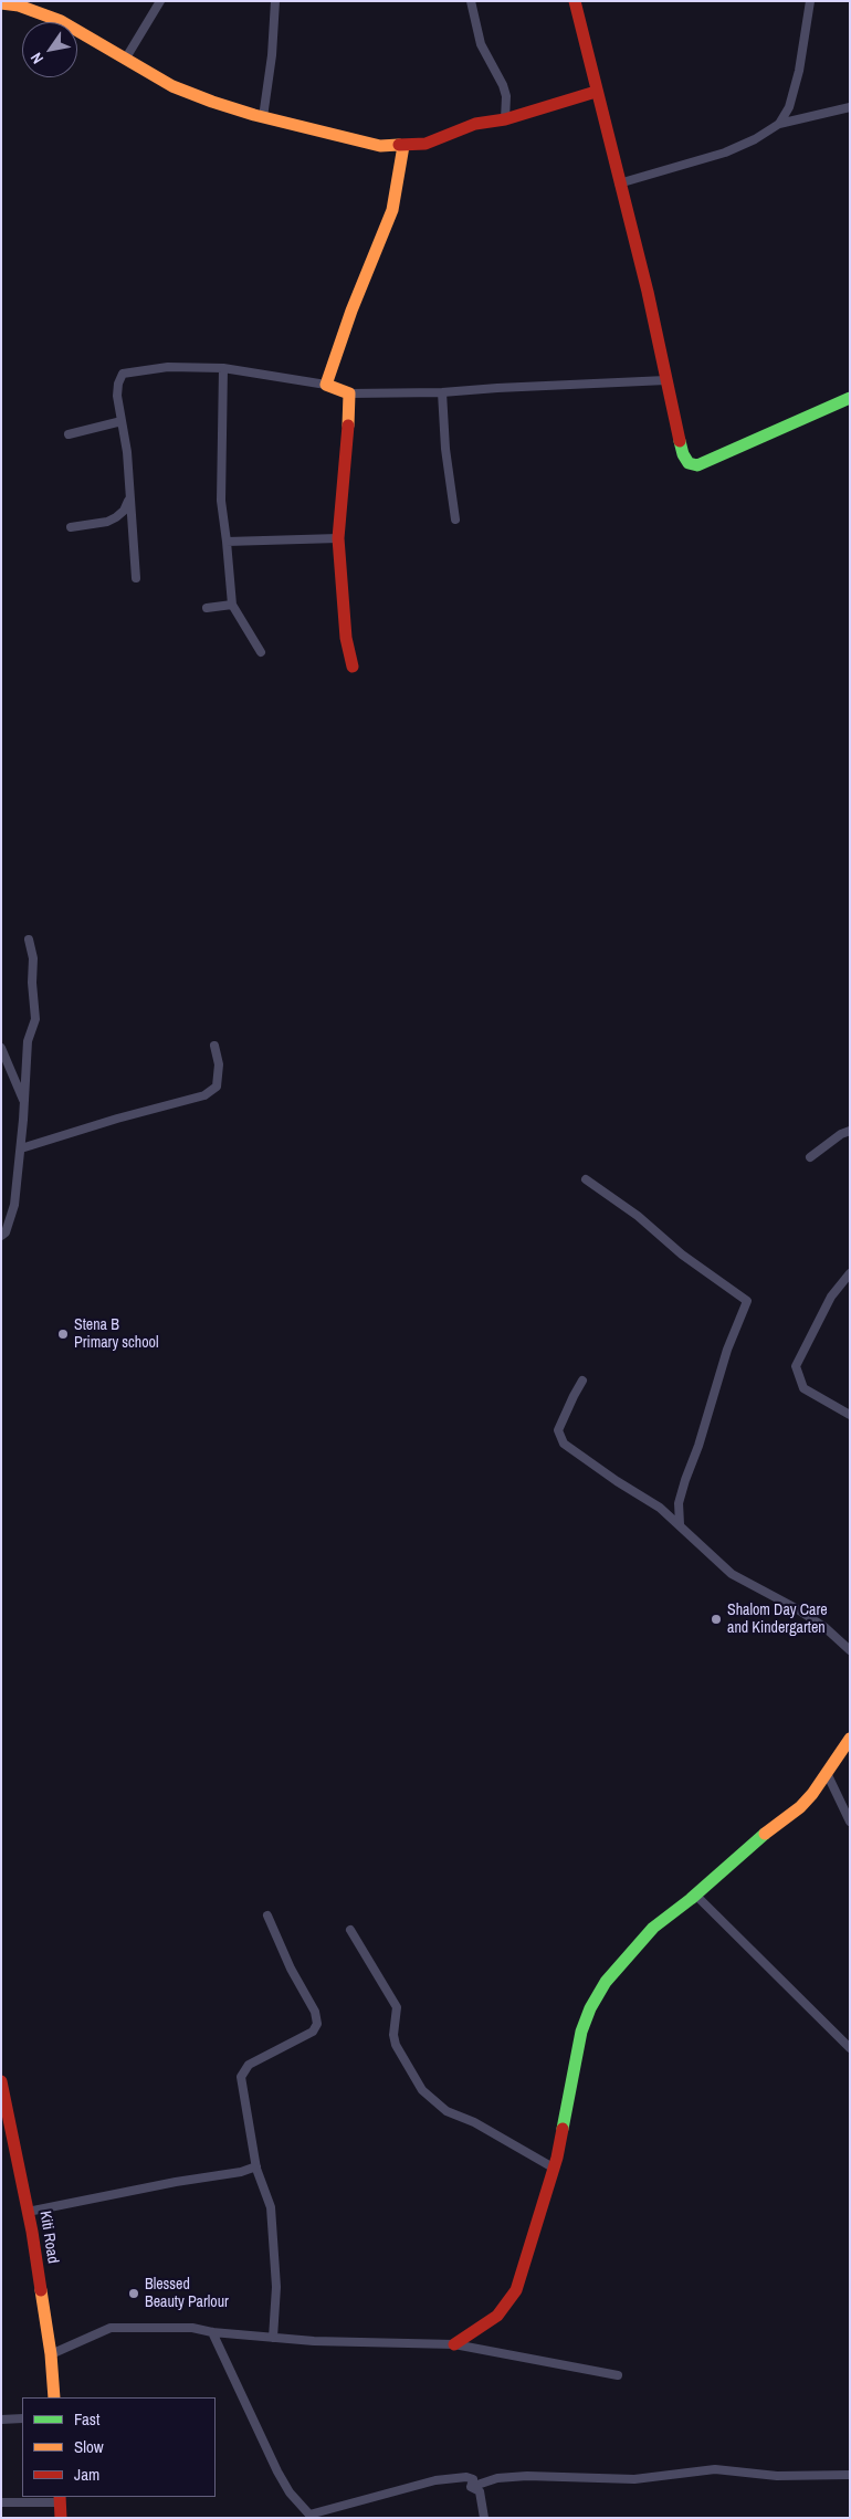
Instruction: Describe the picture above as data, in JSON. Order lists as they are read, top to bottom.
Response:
{
  "streets": {
    "street": ["Kiti Road"]
  },
  "places": ["Stena B Primary school", "Shalom Day Care and Kindergarten", "Blessed Beauty Parlour"],
  "legend": ["Fast", "Slow", "Jam"],
  "north": "bottom left"
}
